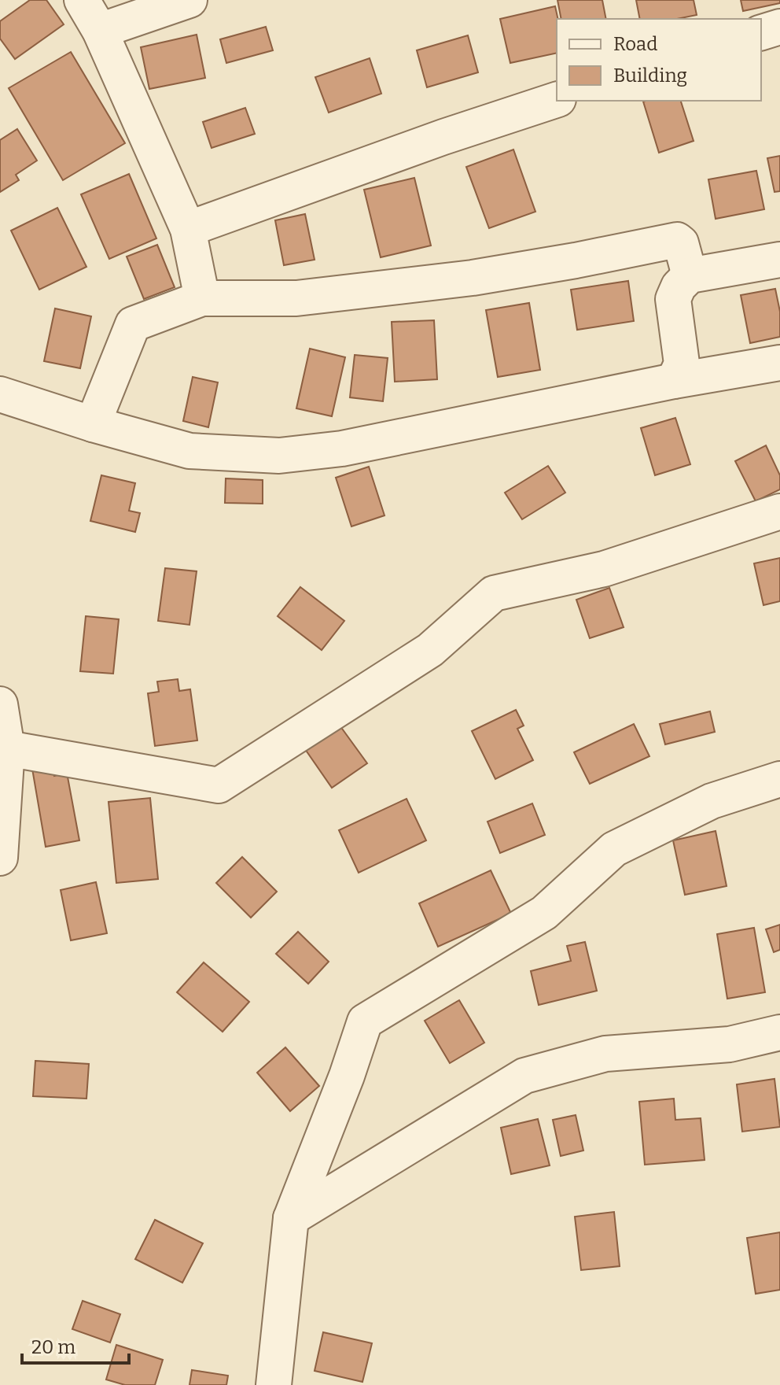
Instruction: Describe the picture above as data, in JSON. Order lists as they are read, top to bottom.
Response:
{
  "legend": ["Road", "Building"],
  "scale_bar": "20 m"
}
